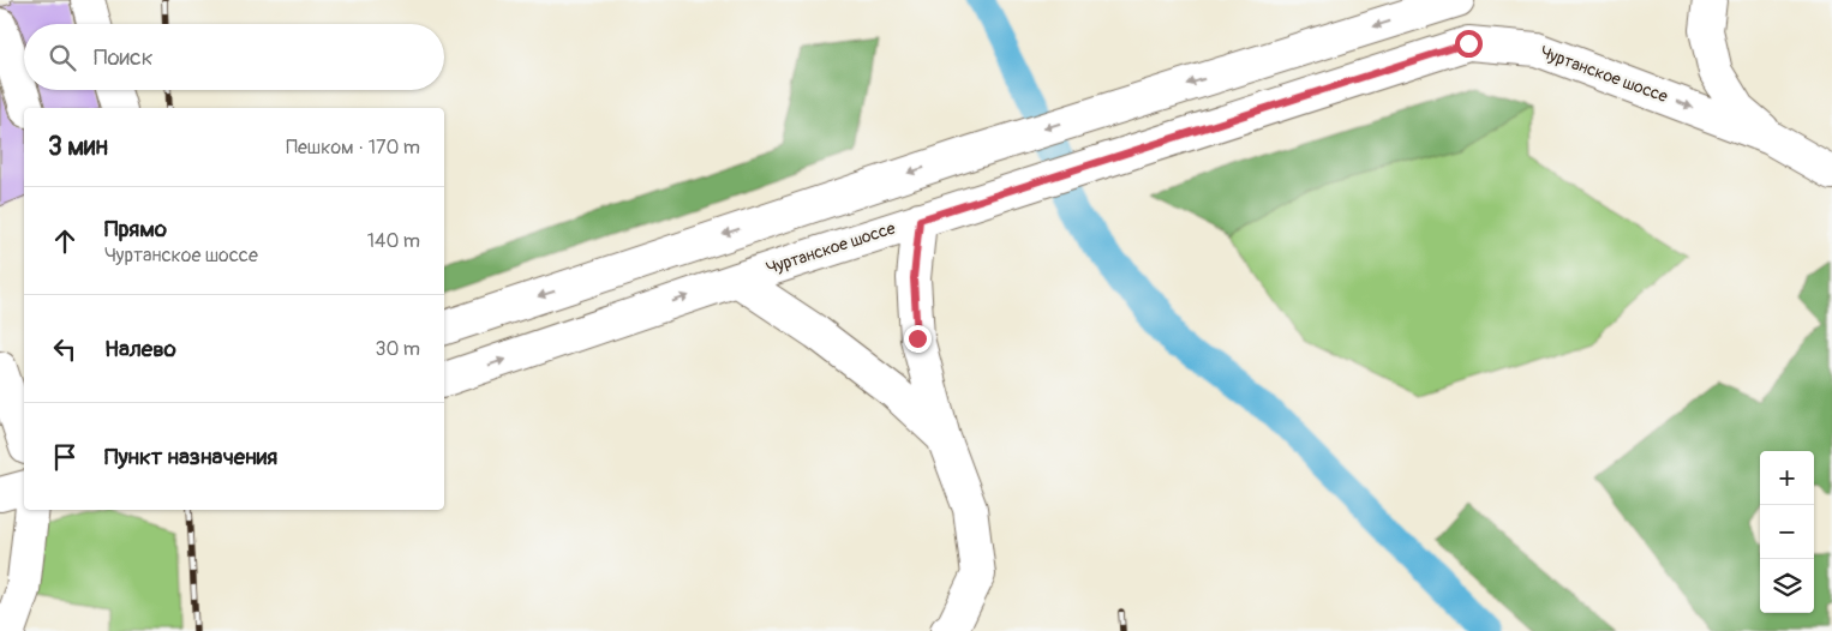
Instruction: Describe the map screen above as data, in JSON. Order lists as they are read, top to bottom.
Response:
{
  "streets": {
    "street": ["Чуртанское шоссе"]
  },
  "page": {
    "search": "Поиск",
    "heading": ["3 мин", "Пешком · 170 m"],
    "list": [
      ["Прямо", "Чуртанское шоссе", "140 m"],
      ["Налево", "30 m"],
      "Пункт назначения"
    ],
    "map_buttons": ["+", "−"]
  }
}
